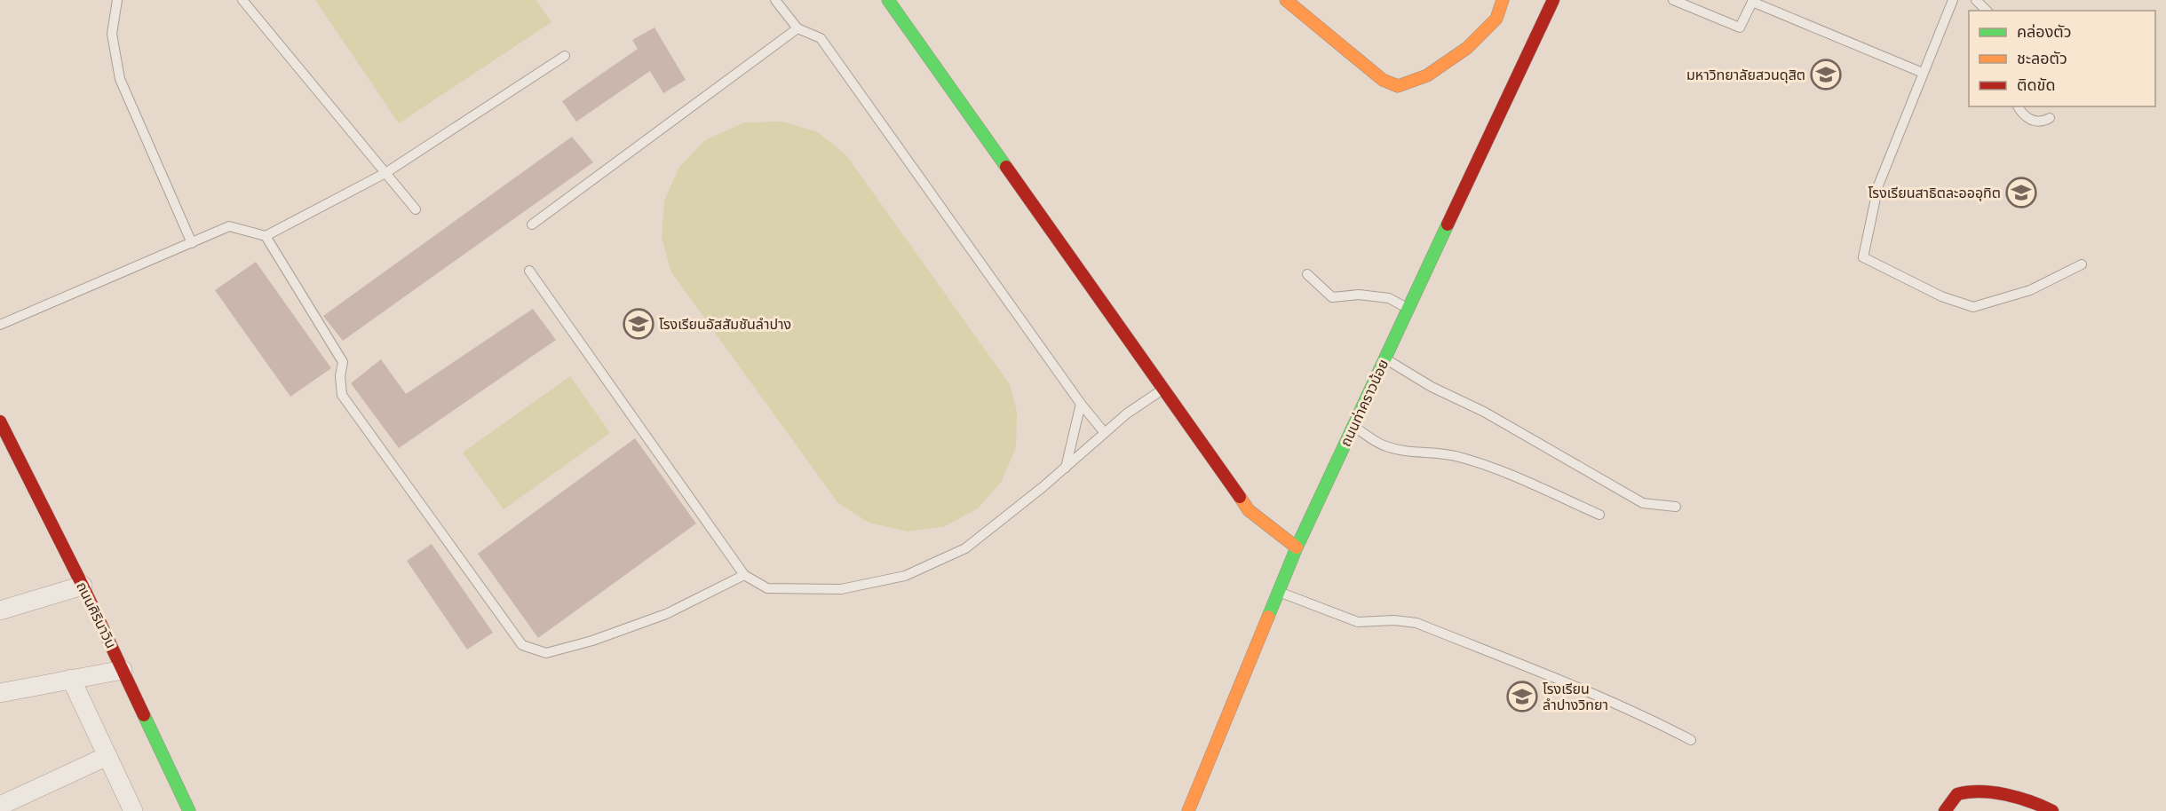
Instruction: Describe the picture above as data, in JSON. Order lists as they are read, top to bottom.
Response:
{
  "streets": {
    "street": ["ถนนท่าคราวน้อย", "ถนนศิรินาวิน"]
  },
  "places": {
    "school or university": [
      "มหาวิทยาลัยสวนดุสิต",
      "โรงเรียนสาธิตละอออุทิต",
      "โรงเรียนอัสสัมชันลำปาง",
      "โรงเรียน ลำปางวิทยา"
    ]
  },
  "legend": ["คล่องตัว", "ชะลอตัว", "ติดขัด"]
}
